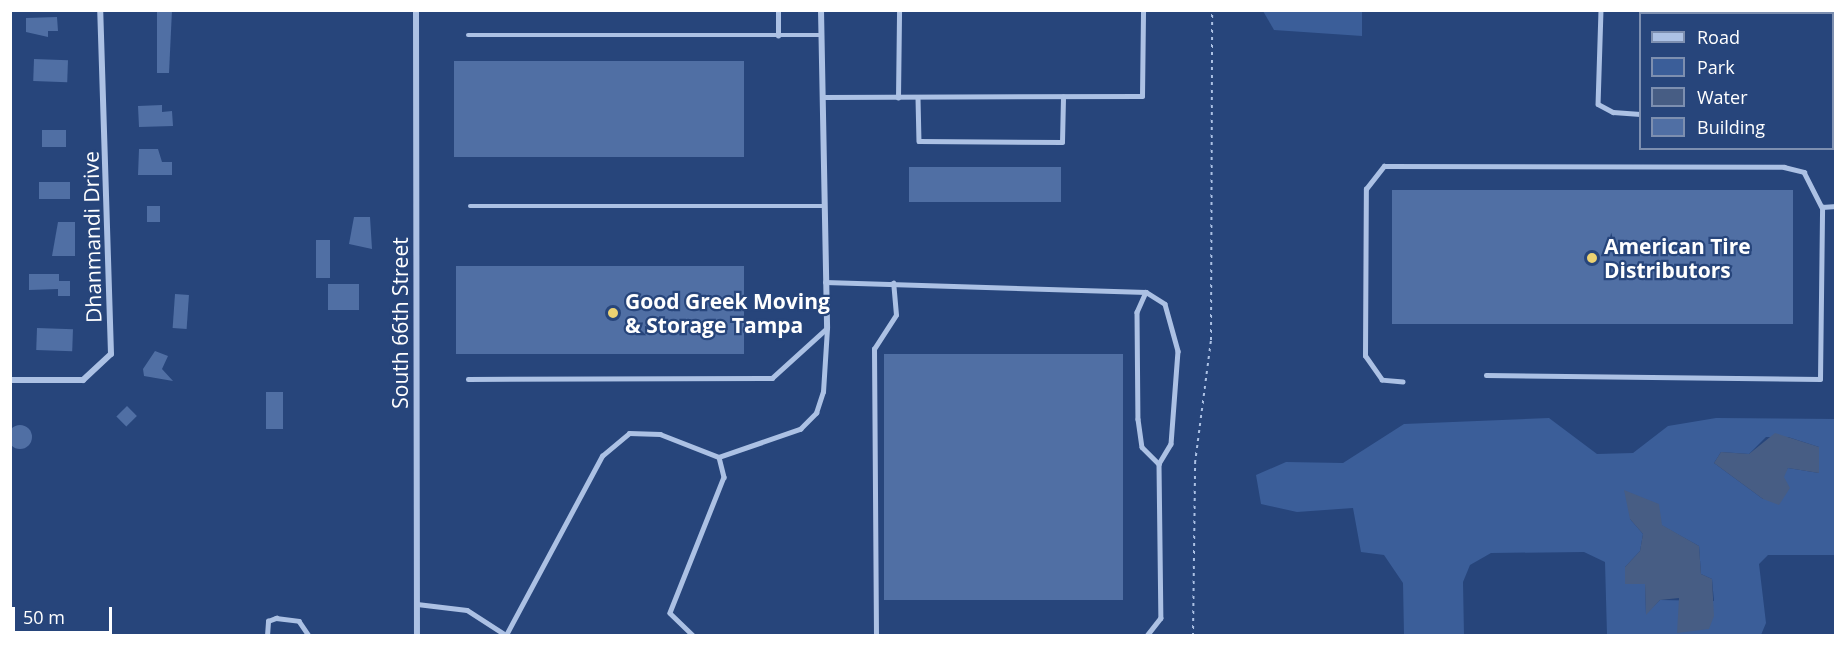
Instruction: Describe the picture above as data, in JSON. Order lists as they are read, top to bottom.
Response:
{
  "streets": {
    "street": ["Dhanmandi Drive", "South 66th Street"]
  },
  "places": ["American Tire Distributors", "Good Greek Moving & Storage Tampa"],
  "legend": [
    "Road",
    "Park",
    "Water",
    "Building"
  ],
  "scale_bar": "50 m"
}
